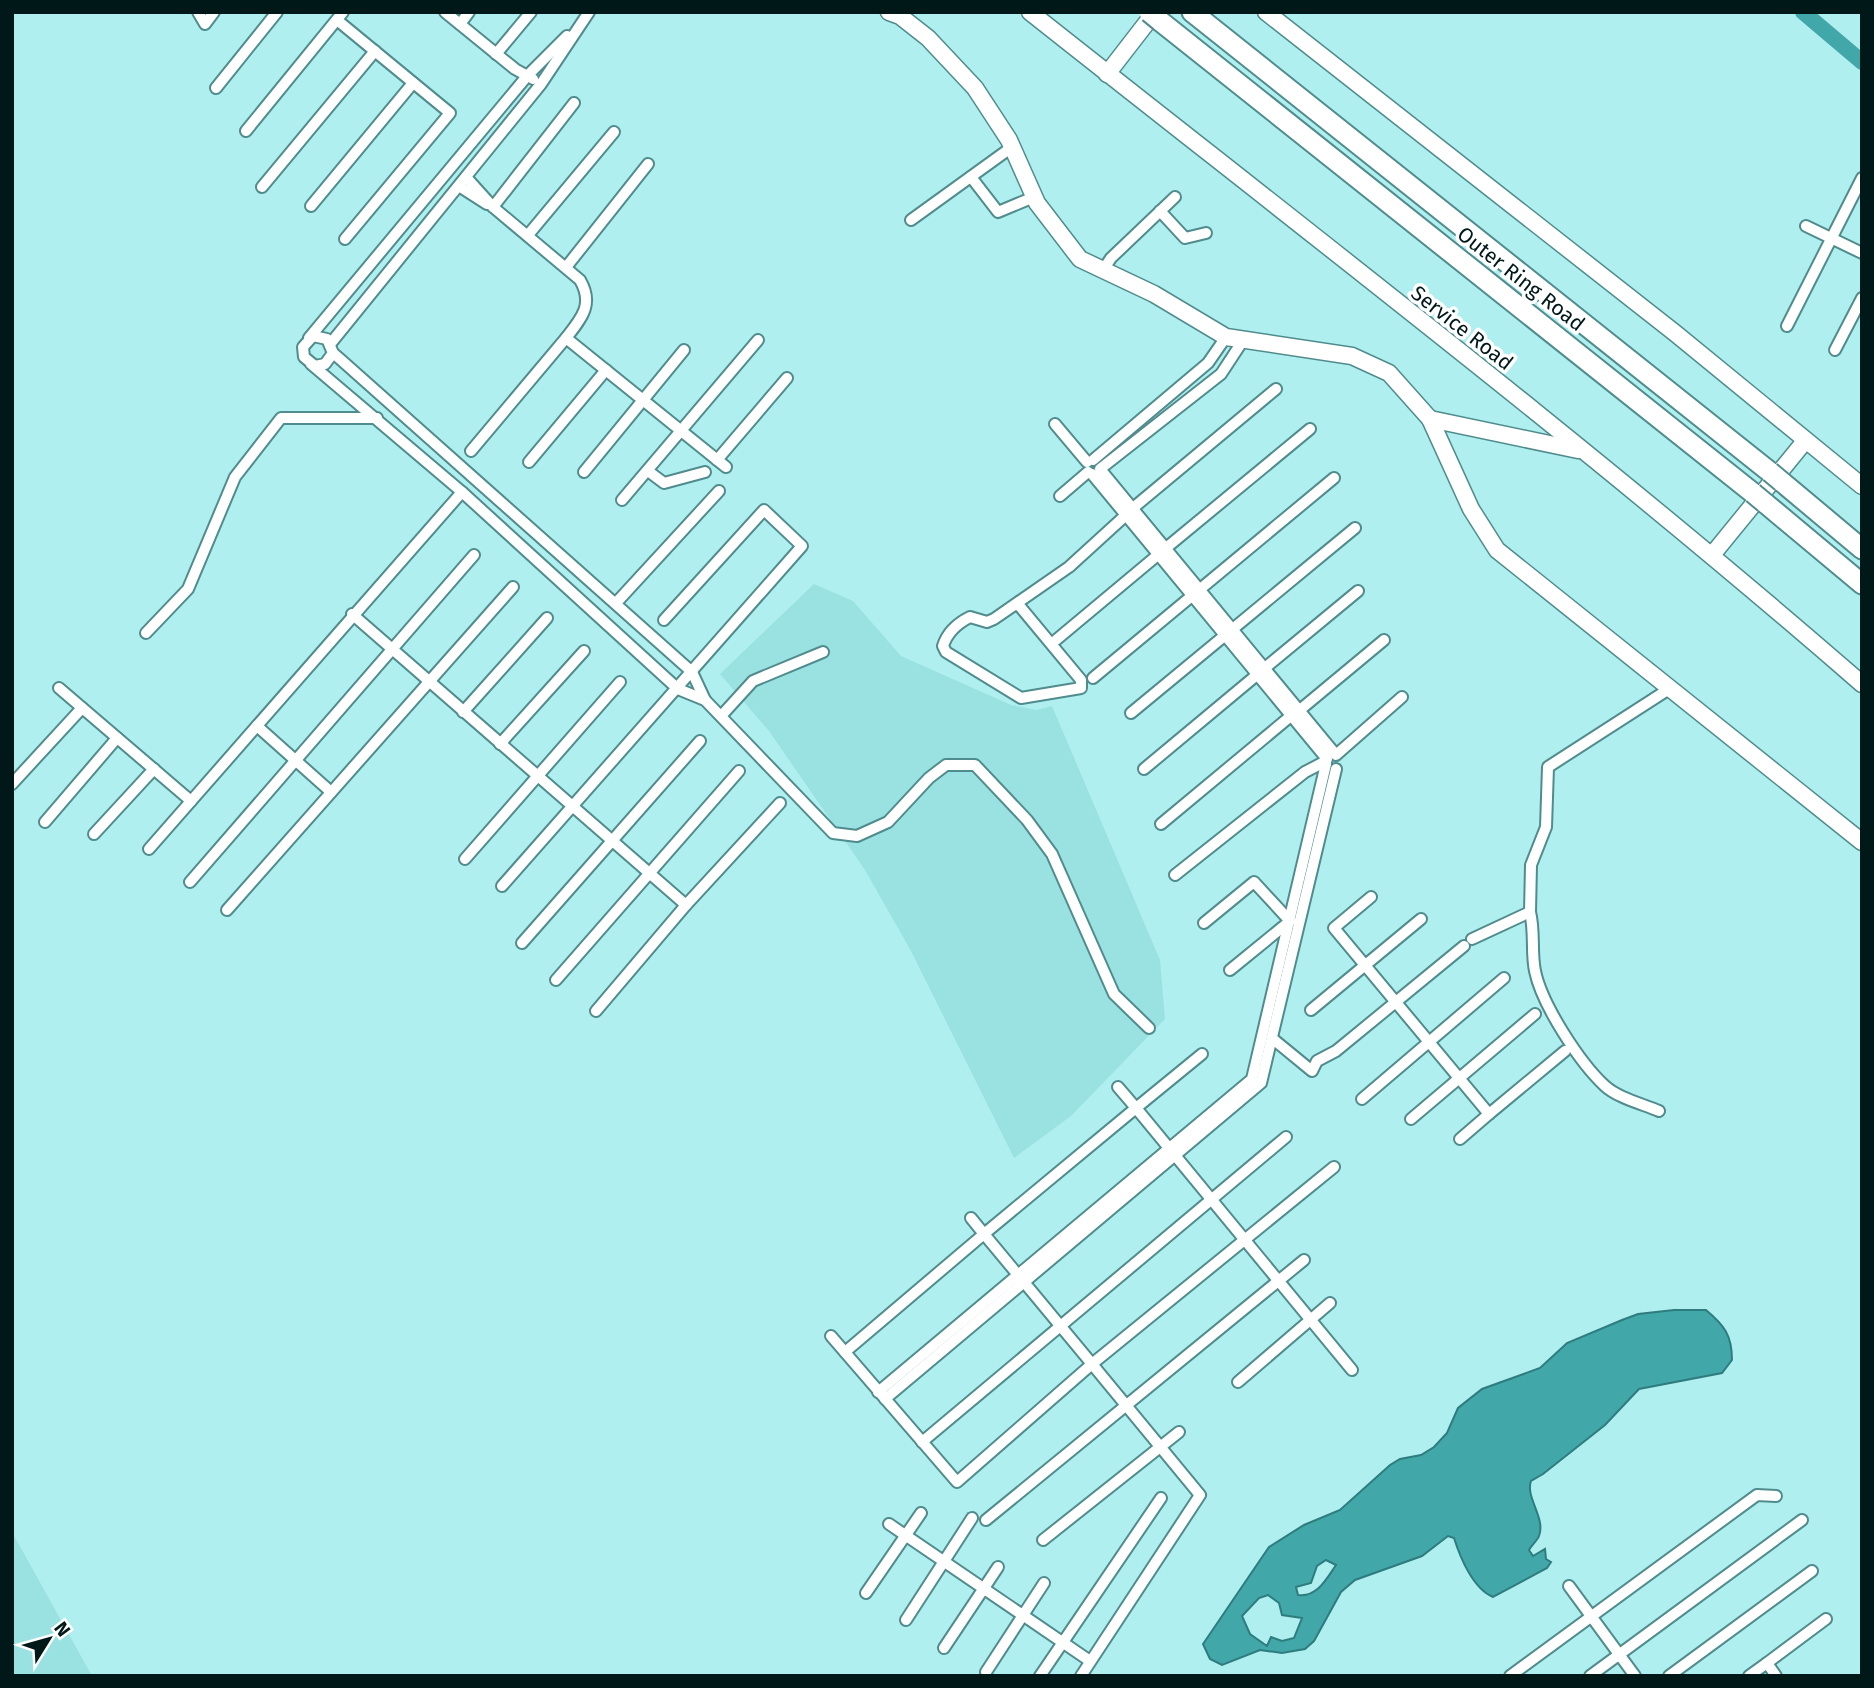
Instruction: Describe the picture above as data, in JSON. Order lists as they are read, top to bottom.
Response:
{
  "streets": {
    "highway": ["Outer Ring Road"],
    "main road": ["Service Road"]
  },
  "north": "top right"
}
